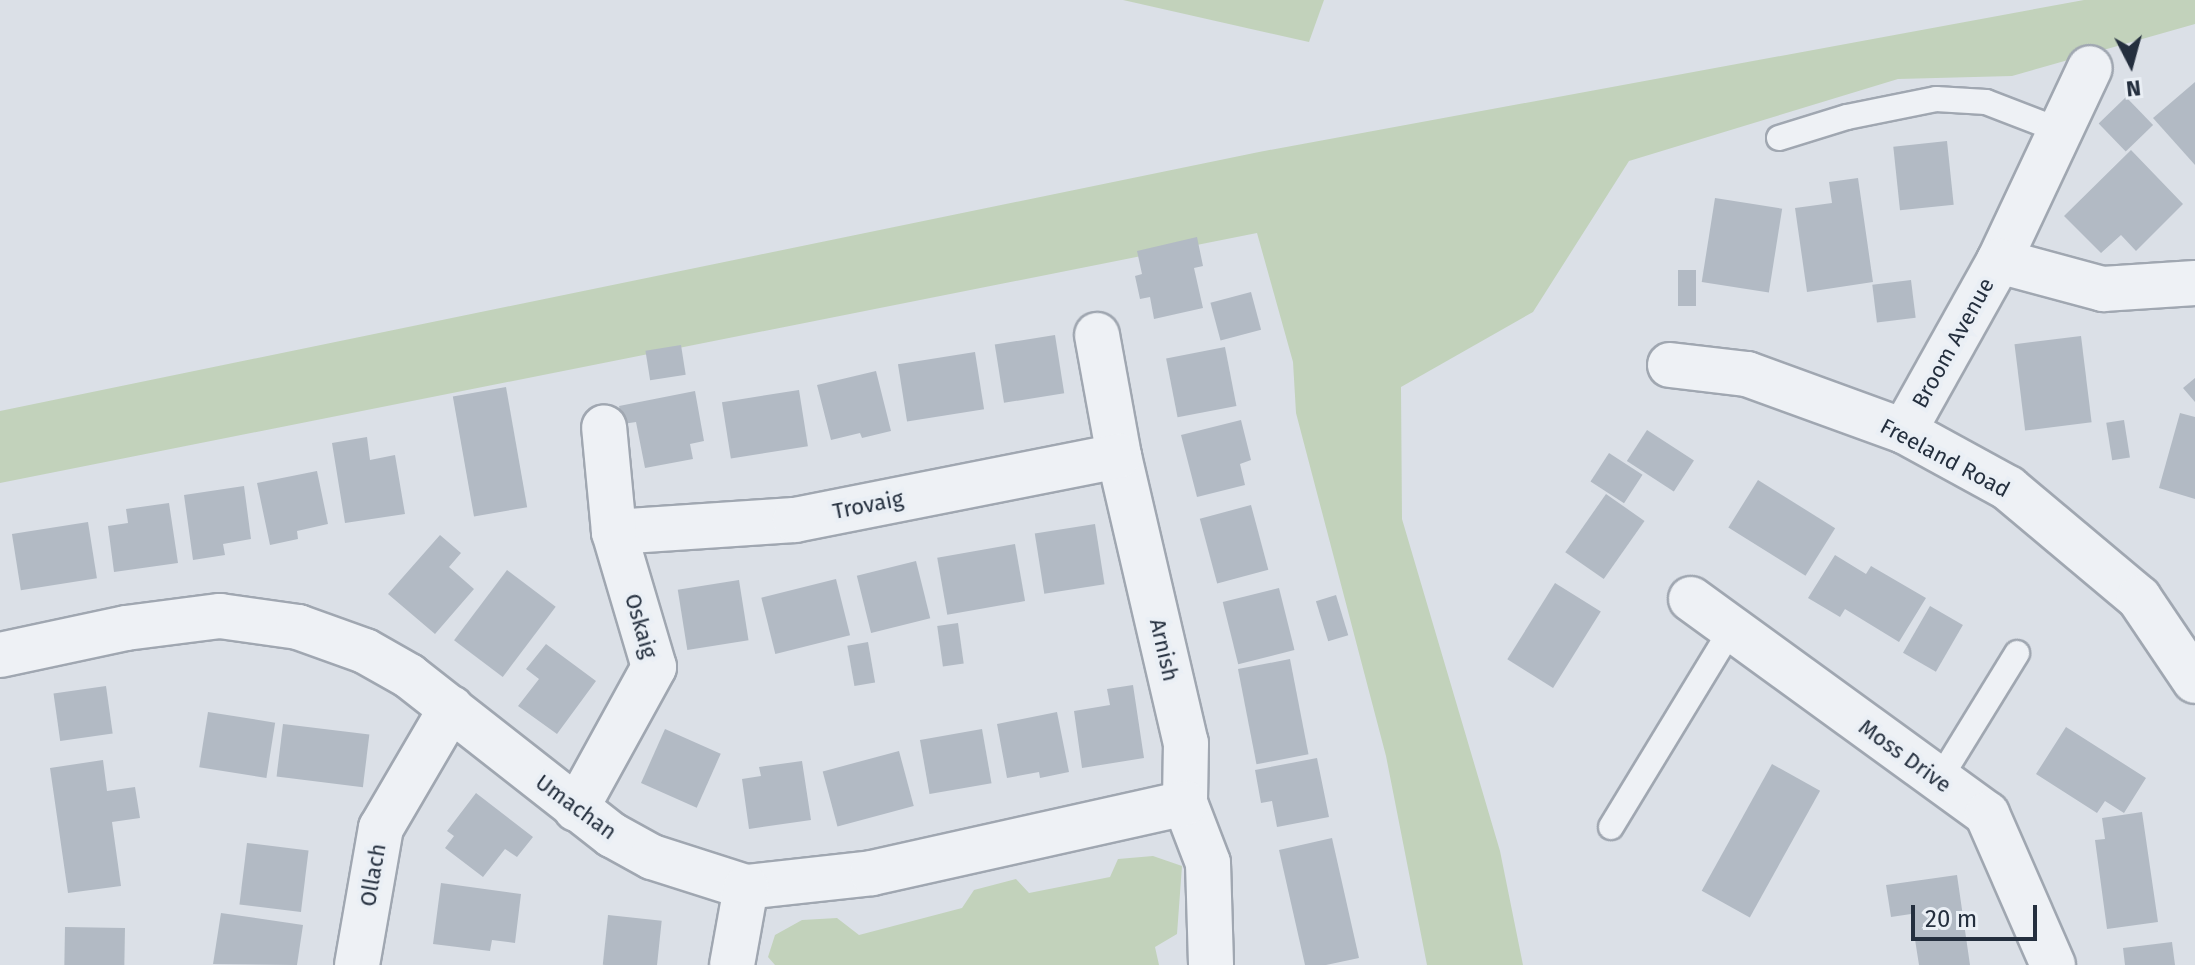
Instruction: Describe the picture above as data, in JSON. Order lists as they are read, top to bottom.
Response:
{
  "streets": {
    "street": [
      "Broom Avenue",
      "Freeland Road",
      "Trovaig",
      "Oskaig",
      "Arnish",
      "Moss Drive",
      "Umachan",
      "Ollach"
    ]
  },
  "crossings": [
    ["Broom Avenue", "Freeland Road"],
    ["Trovaig", "Oskaig"],
    ["Trovaig", "Arnish"],
    ["Oskaig", "Umachan"],
    ["Arnish", "Umachan"],
    ["Umachan", "Ollach"]
  ],
  "scale_bar": "20 m",
  "north": "bottom"
}
